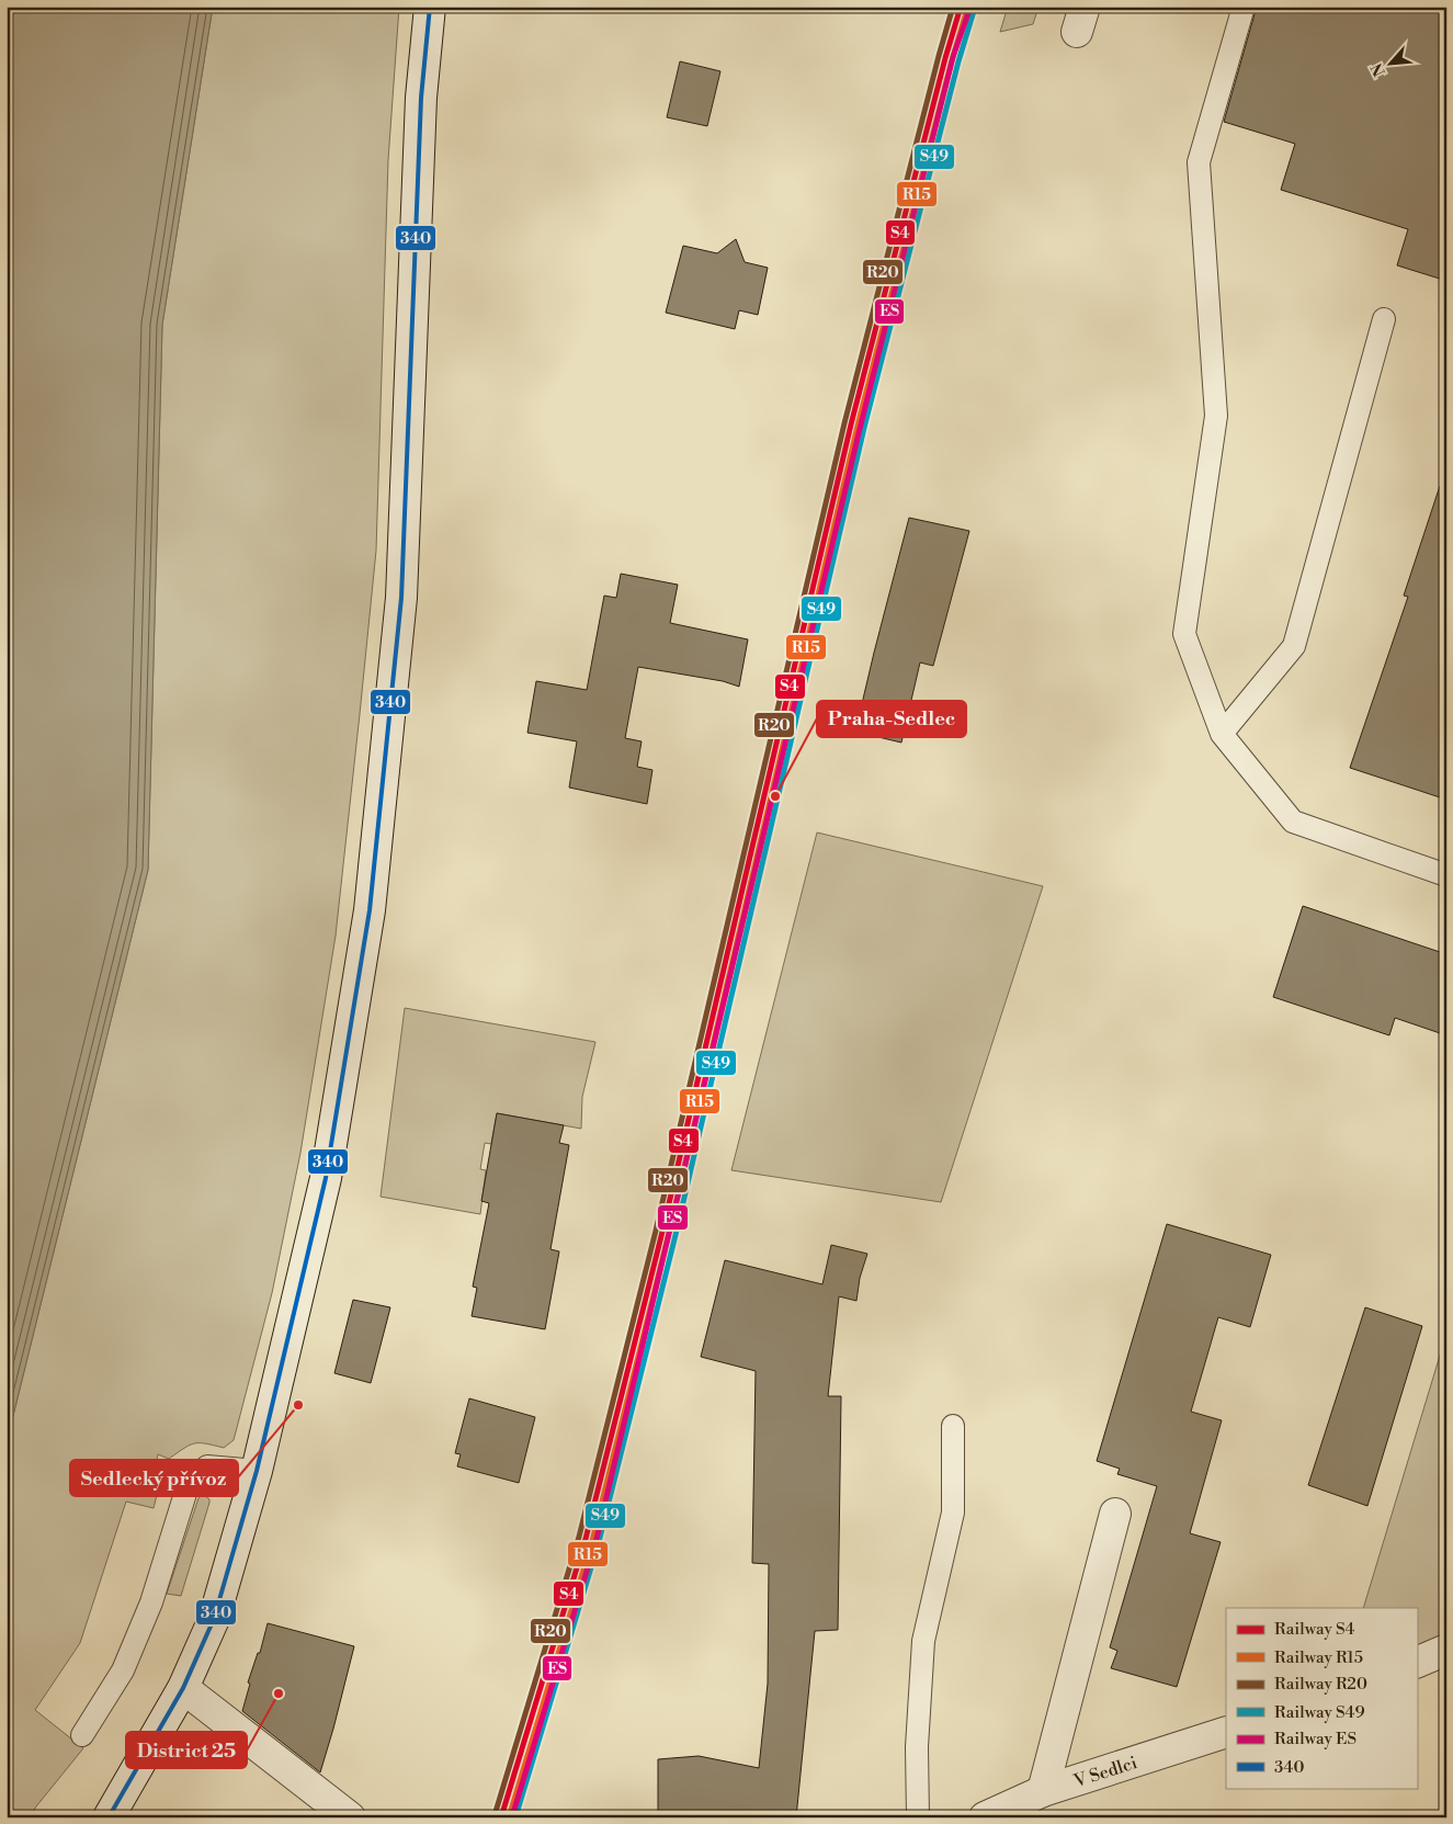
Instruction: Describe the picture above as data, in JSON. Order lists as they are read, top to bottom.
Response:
{
  "streets": {
    "main road": ["V Sedlci"]
  },
  "places": ["Praha-Sedlec", "Sedlecký přívoz", "District 25"],
  "lines": [
    "rail line S4",
    "rail line R20",
    "rail line ES",
    "transit line 340",
    "rail line R15",
    "rail line S49"
  ],
  "legend": [
    "Railway S4",
    "Railway R15",
    "Railway R20",
    "Railway S49",
    "Railway ES",
    "340"
  ],
  "north": "bottom left"
}
